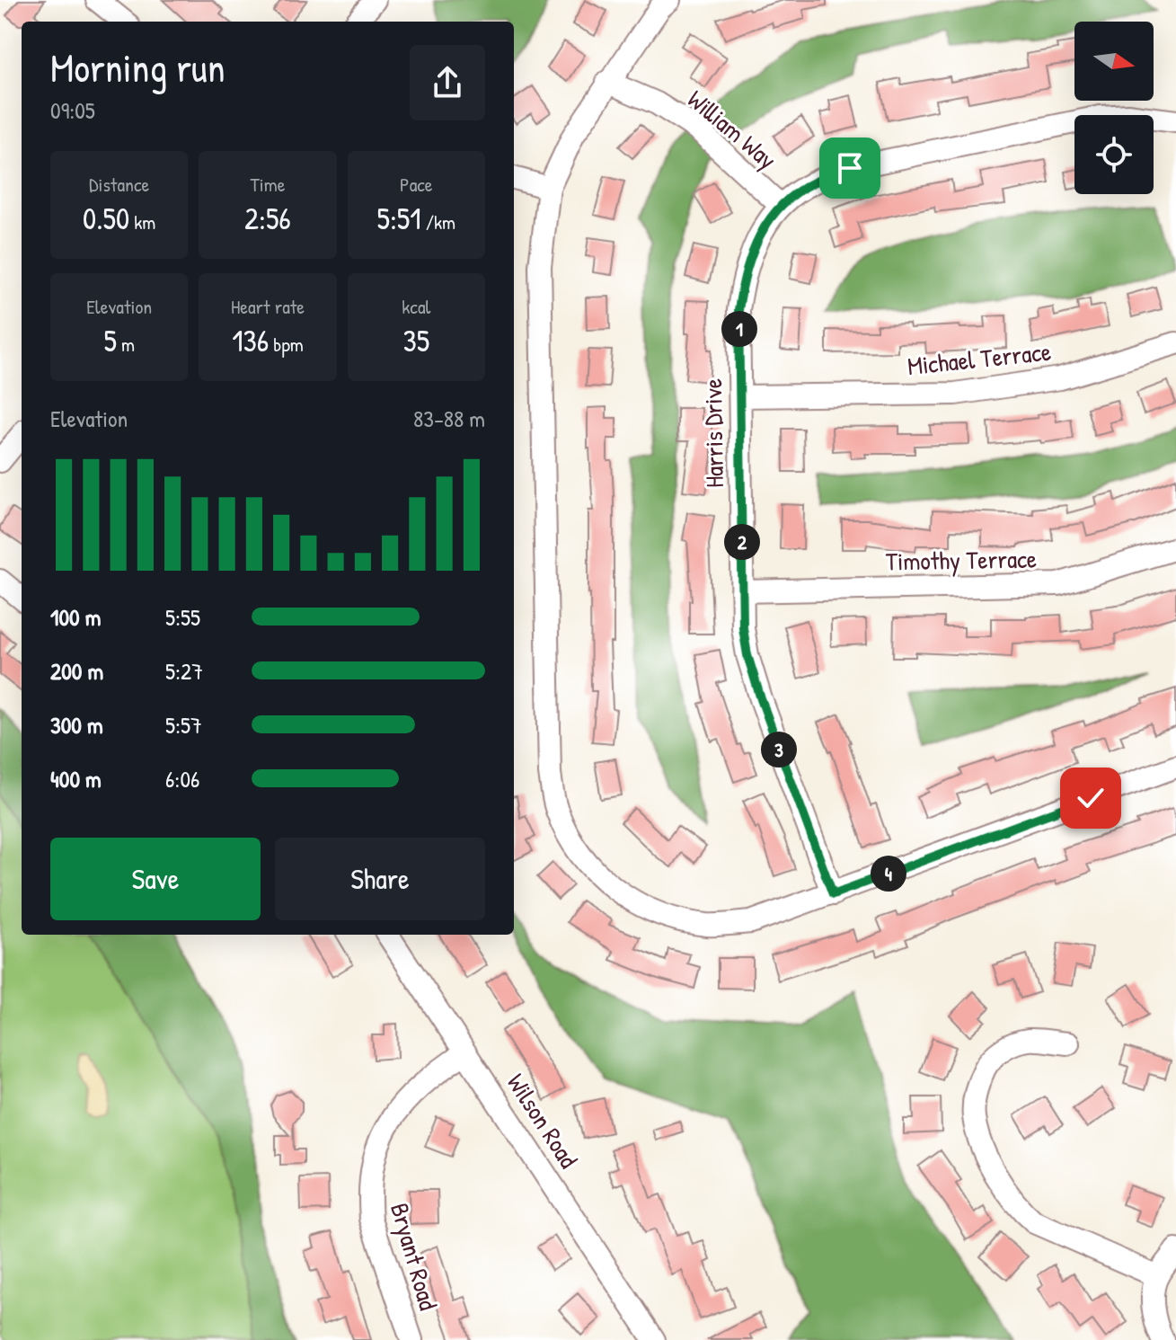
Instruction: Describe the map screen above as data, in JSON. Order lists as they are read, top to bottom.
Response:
{
  "streets": {
    "street": [
      "William Way",
      "Michael Terrace",
      "Harris Drive",
      "Timothy Terrace",
      "Wilson Road",
      "Bryant Road"
    ]
  },
  "crossings": [
    ["William Way", "Harris Drive"],
    ["Michael Terrace", "Harris Drive"],
    ["Harris Drive", "Timothy Terrace"],
    ["Wilson Road", "Bryant Road"]
  ],
  "north": "right",
  "page": {
    "heading": ["Morning run", "09:05"],
    "stats": [
      ["Distance", "0.50 km"],
      ["Time", "2:56"],
      ["Pace", "5:51 /km"],
      ["Elevation", "5 m"],
      ["Heart rate", "136 bpm"],
      ["kcal", "35"]
    ],
    "pins": [
      "1",
      "2",
      "3",
      "4"
    ],
    "chart": ["Elevation", "83–88 m"],
    "list": [
      {
        "name": "100 m",
        "note": "5:55"
      },
      {
        "name": "200 m",
        "note": "5:27"
      },
      {
        "name": "300 m",
        "note": "5:57"
      },
      {
        "name": "400 m",
        "note": "6:06"
      }
    ],
    "buttons": ["Save", "Share"]
  }
}
